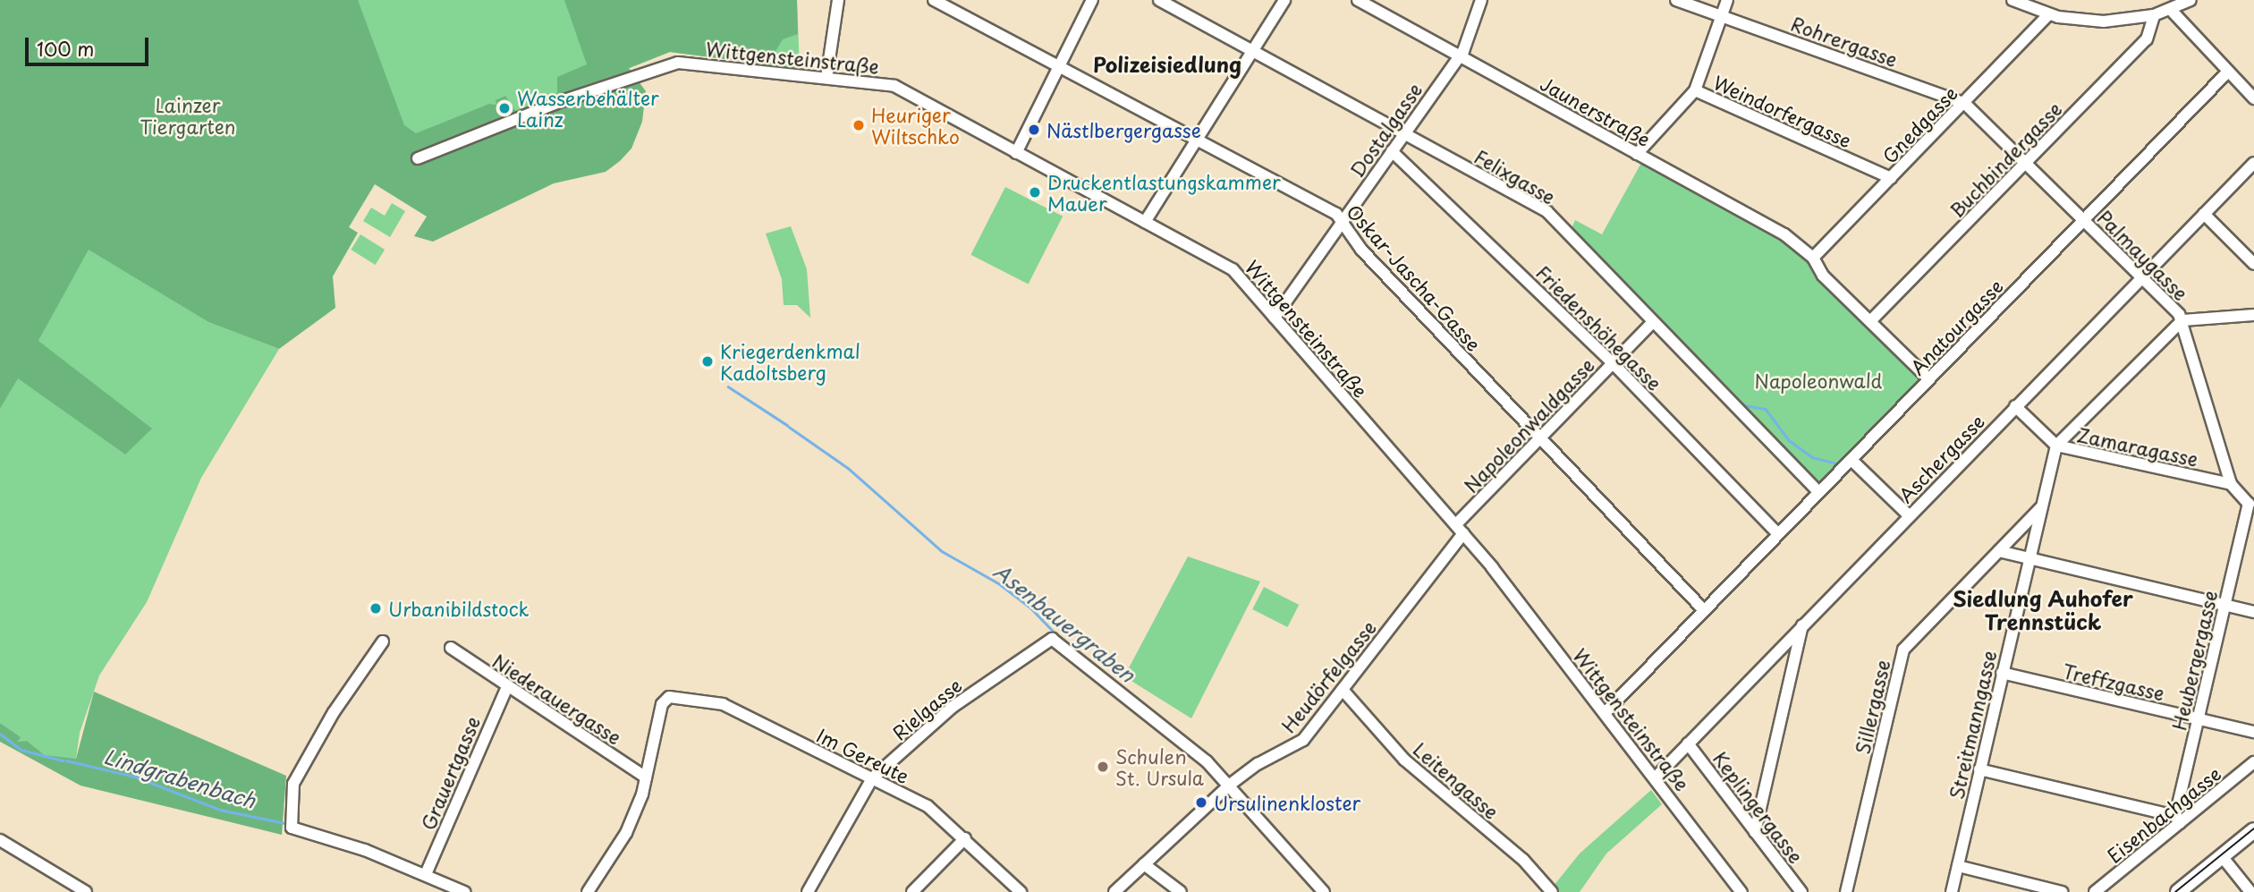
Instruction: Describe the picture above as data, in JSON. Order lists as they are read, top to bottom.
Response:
{
  "streets": {
    "street": [
      "Rohrergasse",
      "Wittgensteinstraße",
      "Jaunerstraße",
      "Weindorfergasse",
      "Gnedgasse",
      "Dostalgasse",
      "Buchbindergasse",
      "Felixgasse",
      "Palmaygasse",
      "Oskar-Jascha-Gasse",
      "Anatourgasse",
      "Friedenshöhegasse",
      "Napoleonwaldgasse",
      "Zamaragasse",
      "Aschergasse",
      "Heubergergasse",
      "Heudörfelgasse",
      "Treffzgasse",
      "Niederauergasse",
      "Sillergasse",
      "Rielgasse",
      "Streitmanngasse",
      "Im Gereute",
      "Grauertgasse",
      "Leitengasse",
      "Keplingergasse",
      "Eisenbachgasse"
    ]
  },
  "crossings": [
    ["Rohrergasse", "Gnedgasse"],
    ["Rohrergasse", "Palmaygasse"],
    ["Wittgensteinstraße", "Dostalgasse"],
    ["Wittgensteinstraße", "Anatourgasse"],
    ["Wittgensteinstraße", "Napoleonwaldgasse"],
    ["Wittgensteinstraße", "Aschergasse"],
    ["Wittgensteinstraße", "Heudörfelgasse"],
    ["Jaunerstraße", "Gnedgasse"],
    ["Jaunerstraße", "Dostalgasse"],
    ["Jaunerstraße", "Buchbindergasse"],
    ["Jaunerstraße", "Anatourgasse"],
    ["Weindorfergasse", "Gnedgasse"],
    ["Gnedgasse", "Palmaygasse"],
    ["Dostalgasse", "Felixgasse"],
    ["Dostalgasse", "Oskar-Jascha-Gasse"],
    ["Dostalgasse", "Friedenshöhegasse"],
    ["Buchbindergasse", "Palmaygasse"],
    ["Felixgasse", "Anatourgasse"],
    ["Felixgasse", "Napoleonwaldgasse"],
    ["Palmaygasse", "Anatourgasse"],
    ["Palmaygasse", "Zamaragasse"],
    ["Palmaygasse", "Aschergasse"],
    ["Palmaygasse", "Heubergergasse"],
    ["Oskar-Jascha-Gasse", "Anatourgasse"],
    ["Oskar-Jascha-Gasse", "Napoleonwaldgasse"],
    ["Anatourgasse", "Friedenshöhegasse"],
    ["Friedenshöhegasse", "Napoleonwaldgasse"],
    ["Napoleonwaldgasse", "Heudörfelgasse"],
    ["Zamaragasse", "Aschergasse"],
    ["Zamaragasse", "Streitmanngasse"],
    ["Aschergasse", "Keplingergasse"],
    ["Heubergergasse", "Treffzgasse"],
    ["Heubergergasse", "Eisenbachgasse"],
    ["Heudörfelgasse", "Rielgasse"],
    ["Heudörfelgasse", "Leitengasse"],
    ["Treffzgasse", "Streitmanngasse"],
    ["Niederauergasse", "Im Gereute"],
    ["Niederauergasse", "Grauertgasse"],
    ["Sillergasse", "Streitmanngasse"],
    ["Rielgasse", "Im Gereute"]
  ],
  "districts": ["Polizeisiedlung", "Siedlung Auhofer Trennstück"],
  "water": ["Asenbauergraben", "Lindgrabenbach"],
  "parks": ["Lainzer Tiergarten", "Napoleonwald"],
  "places": [
    "Wasserbehälter Lainz",
    "Heuriger Wiltschko",
    "Nästlbergergasse",
    "Druckentlastungskammer Mauer",
    "Kriegerdenkmal Kadoltsberg",
    "Urbanibildstock",
    "Schulen St. Ursula",
    "Ursulinenkloster"
  ],
  "scale_bar": "100 m"
}
